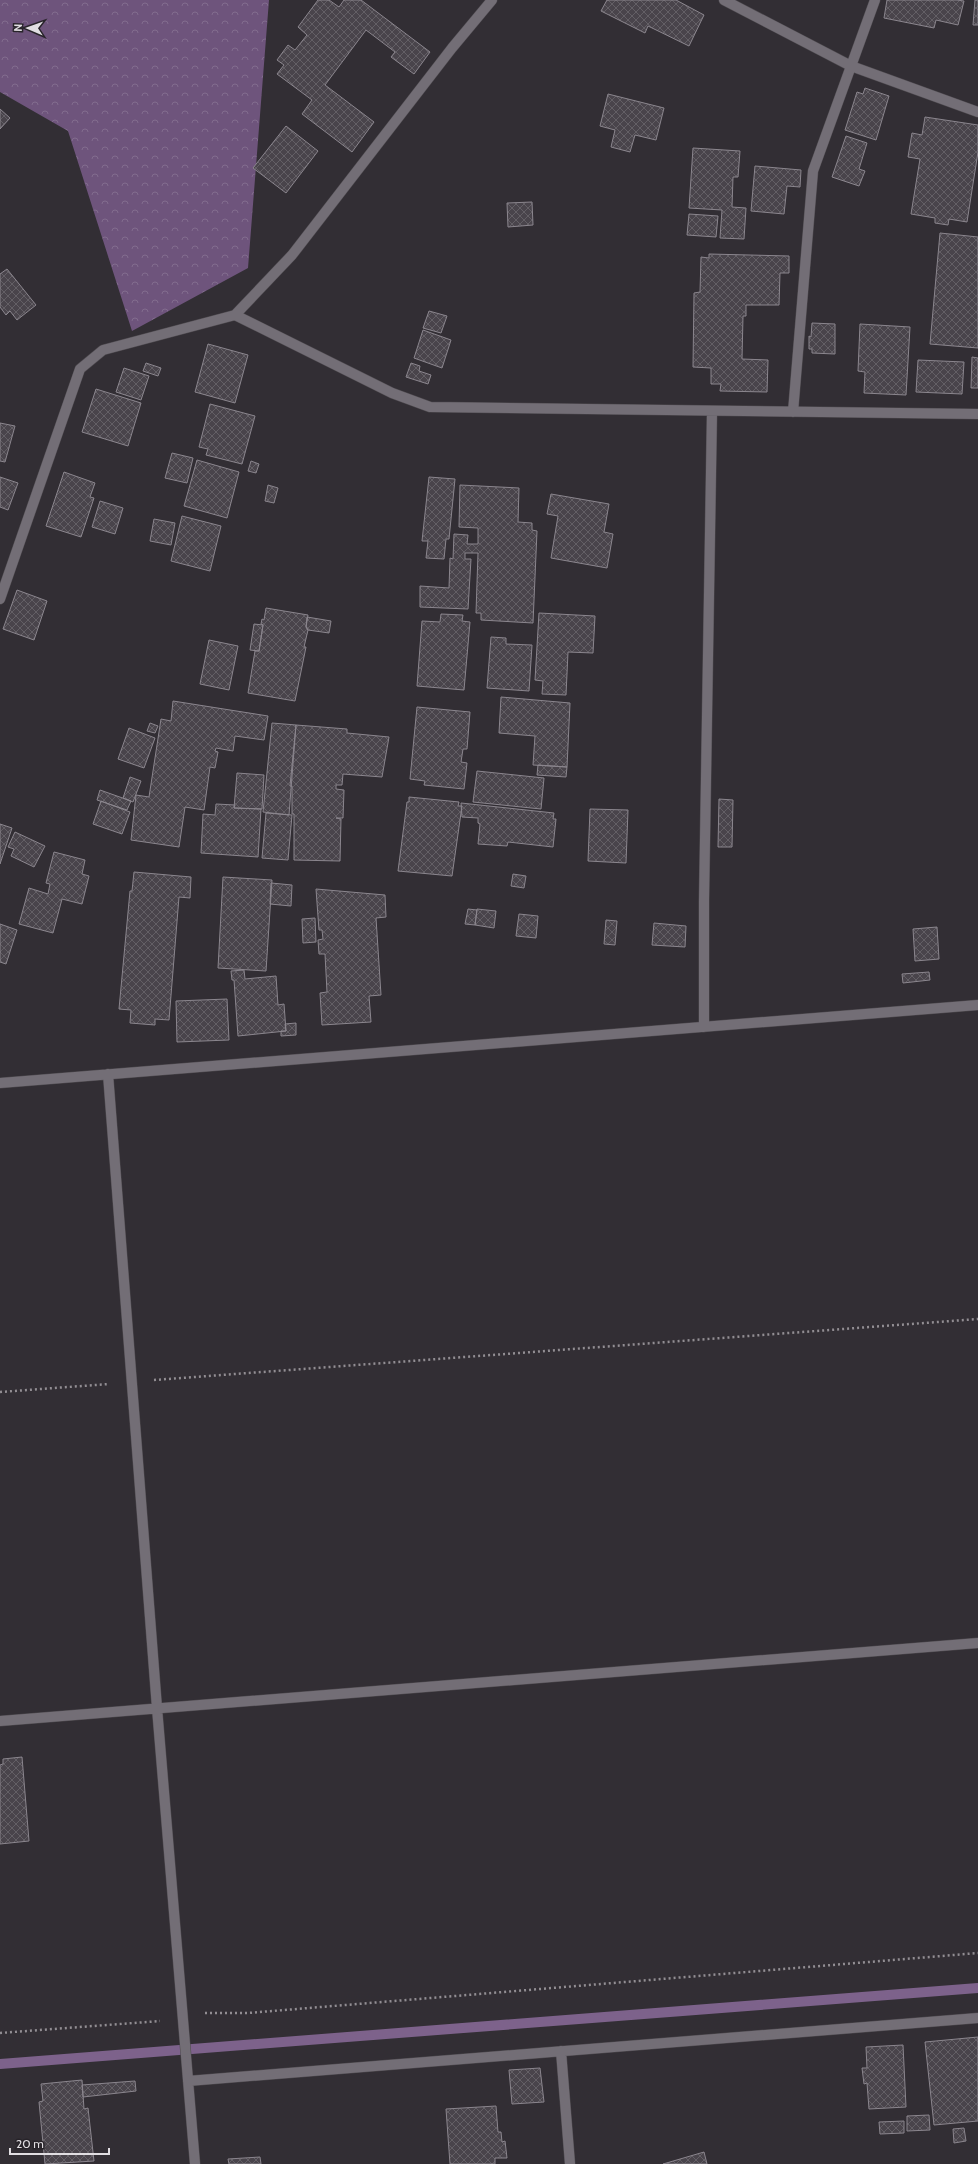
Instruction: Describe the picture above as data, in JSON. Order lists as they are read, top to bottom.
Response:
{
  "scale_bar": "20 m",
  "north": "left"
}
